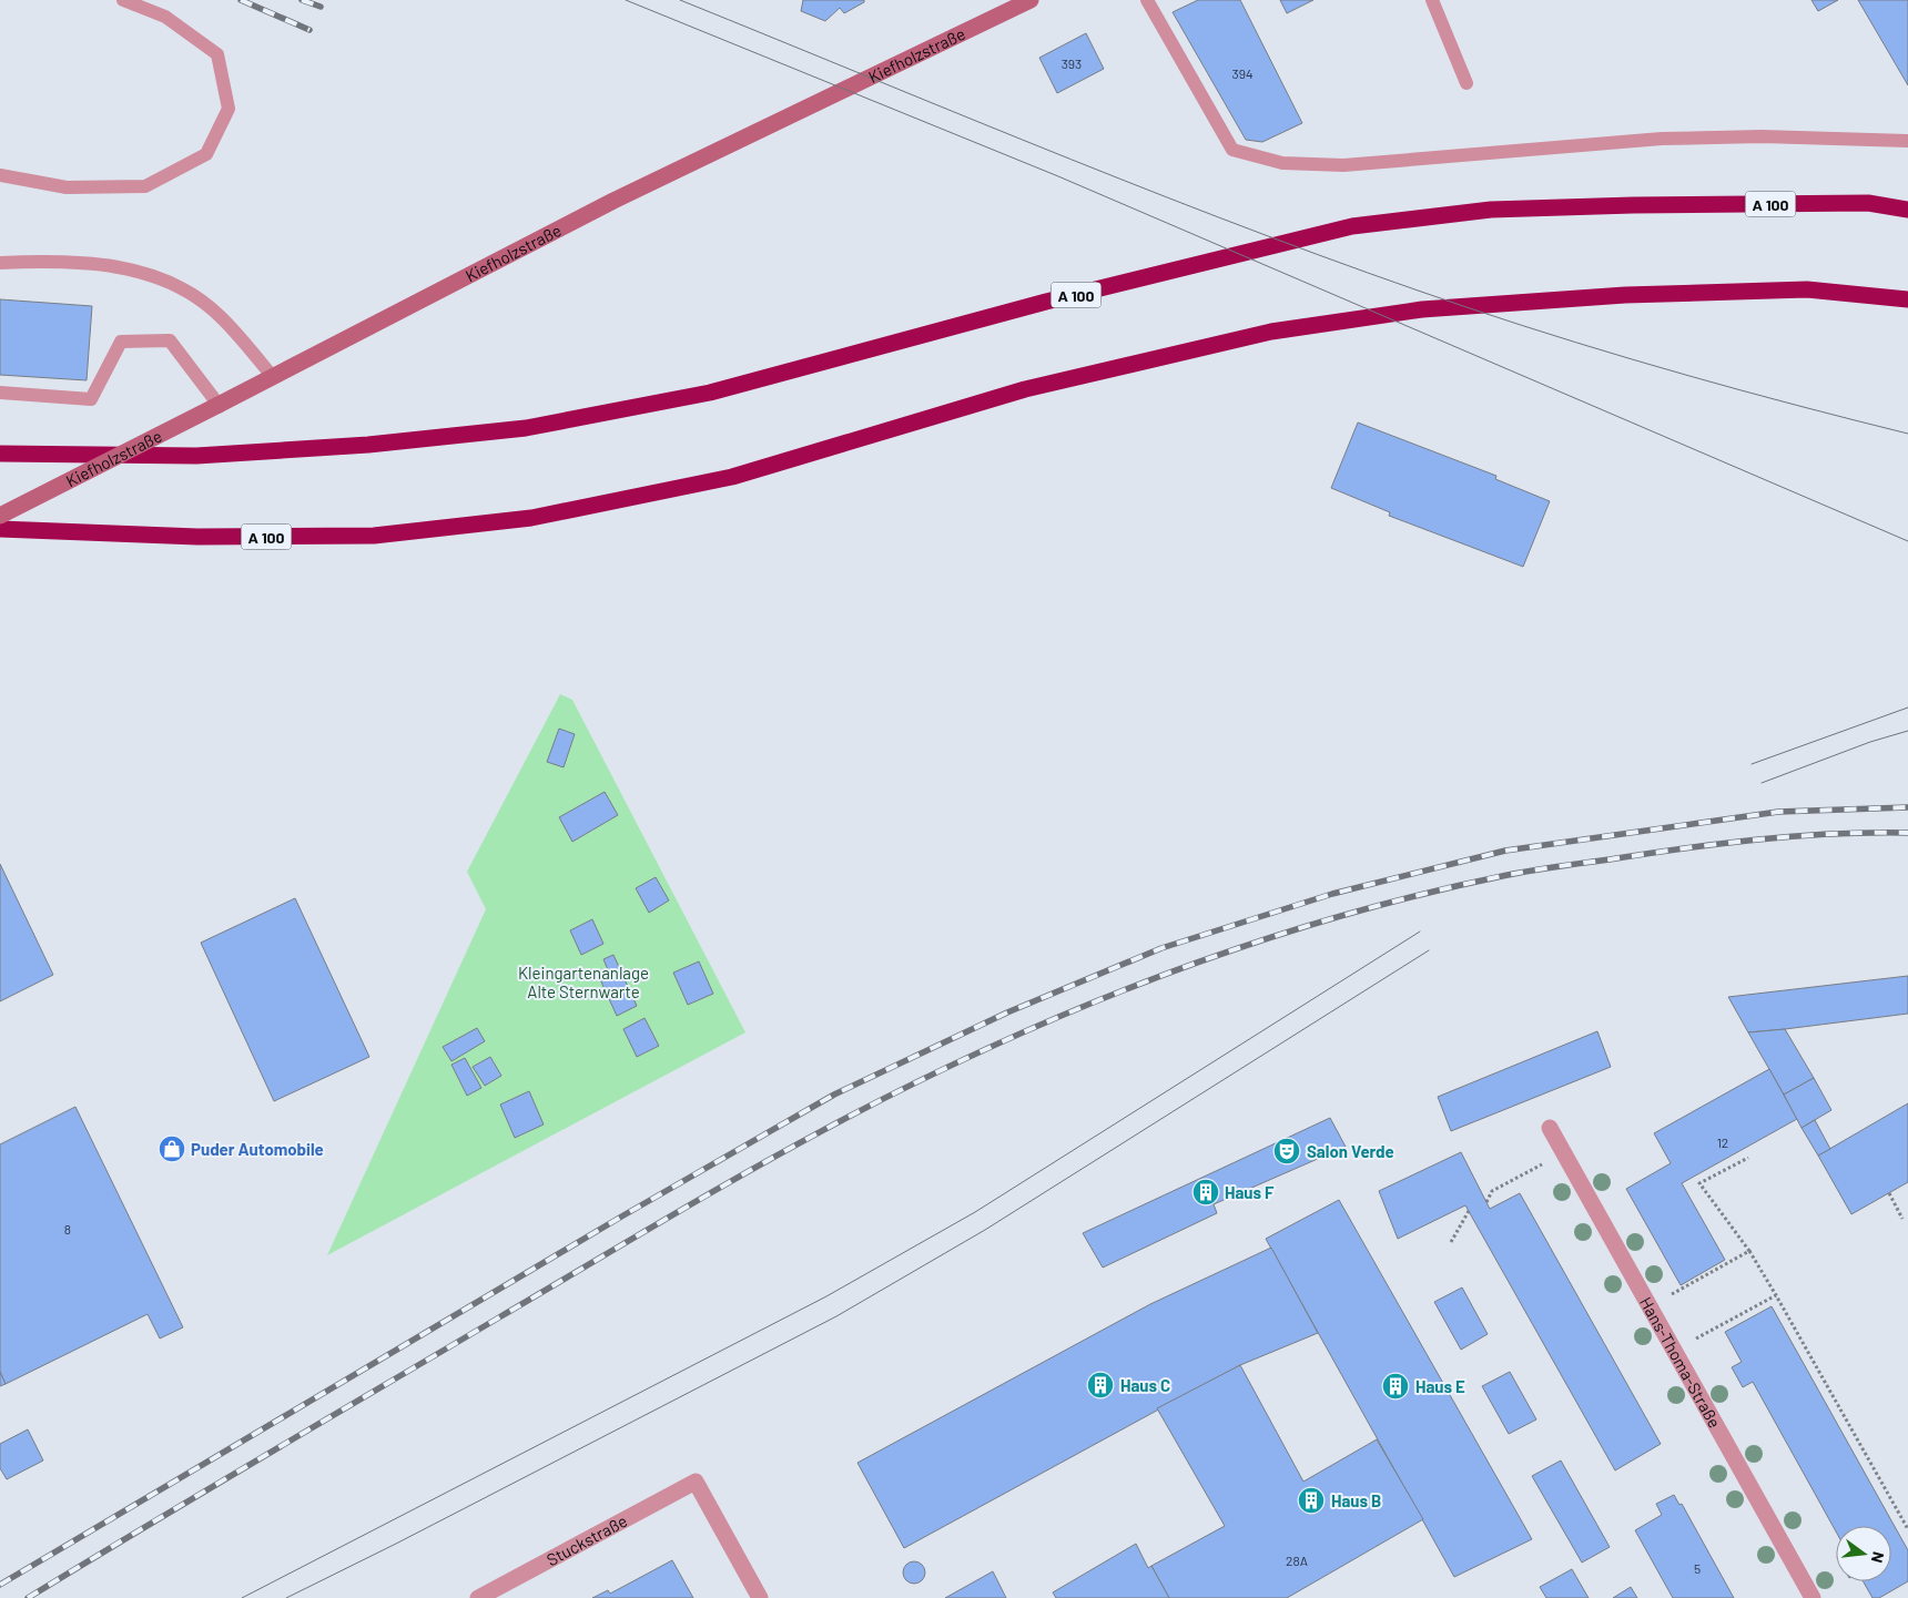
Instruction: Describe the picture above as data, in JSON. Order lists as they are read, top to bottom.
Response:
{
  "streets": {
    "highway": ["A 100"],
    "street": ["Kiefholzstraße", "Hans-Thoma-Straße", "Stuckstraße"]
  },
  "parks": ["Kleingartenanlage Alte Sternwarte"],
  "places": {
    "shop": ["Puder Automobile"],
    "theatre": ["Salon Verde"],
    "building": [
      "Haus F",
      "Haus C",
      "Haus E",
      "Haus B"
    ]
  },
  "house_numbers": [
    "393",
    "394",
    "12",
    "8",
    "28A",
    "5"
  ],
  "north": "right"
}
